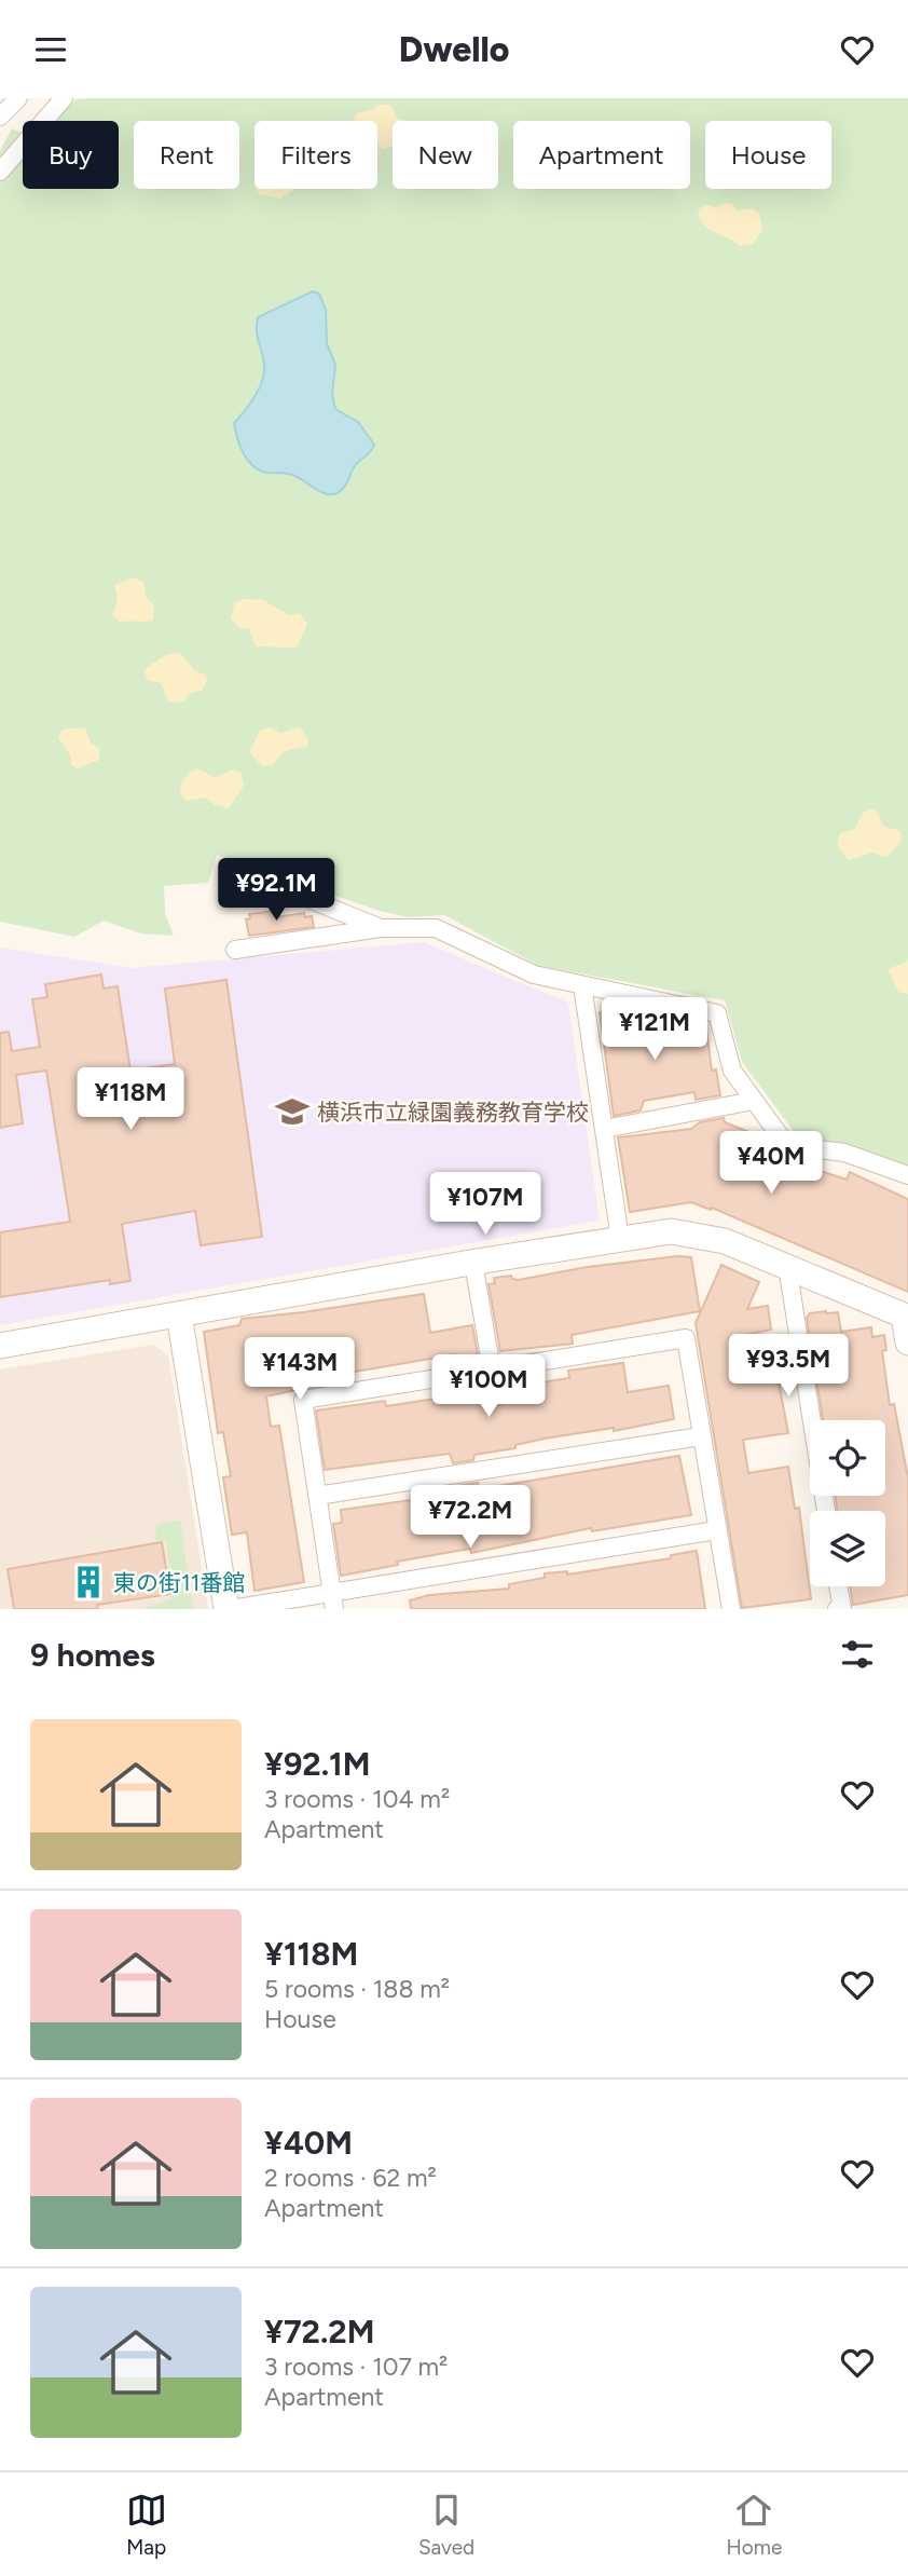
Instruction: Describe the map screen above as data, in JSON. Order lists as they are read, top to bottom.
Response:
{
  "places": {
    "school or university": ["横浜市立緑園義務教育学校"],
    "building": ["東の街11番館"]
  },
  "page": {
    "header": "Dwello",
    "chip": [
      "Buy",
      "Rent",
      "Filters",
      "New",
      "Apartment",
      "House"
    ],
    "price": [
      "¥92.1M",
      "¥121M",
      "¥118M",
      "¥40M",
      "¥107M",
      "¥93.5M",
      "¥143M",
      "¥100M",
      "¥72.2M"
    ],
    "heading": "9 homes",
    "list": [
      {
        "name": "¥92.1M",
        "note": "3 rooms · 104 m² · Apartment"
      },
      {
        "name": "¥118M",
        "note": "5 rooms · 188 m² · House"
      },
      {
        "name": "¥40M",
        "note": "2 rooms · 62 m² · Apartment"
      },
      {
        "name": "¥72.2M",
        "note": "3 rooms · 107 m² · Apartment"
      }
    ],
    "tabs": ["Map", "Saved", "Home"]
  }
}
